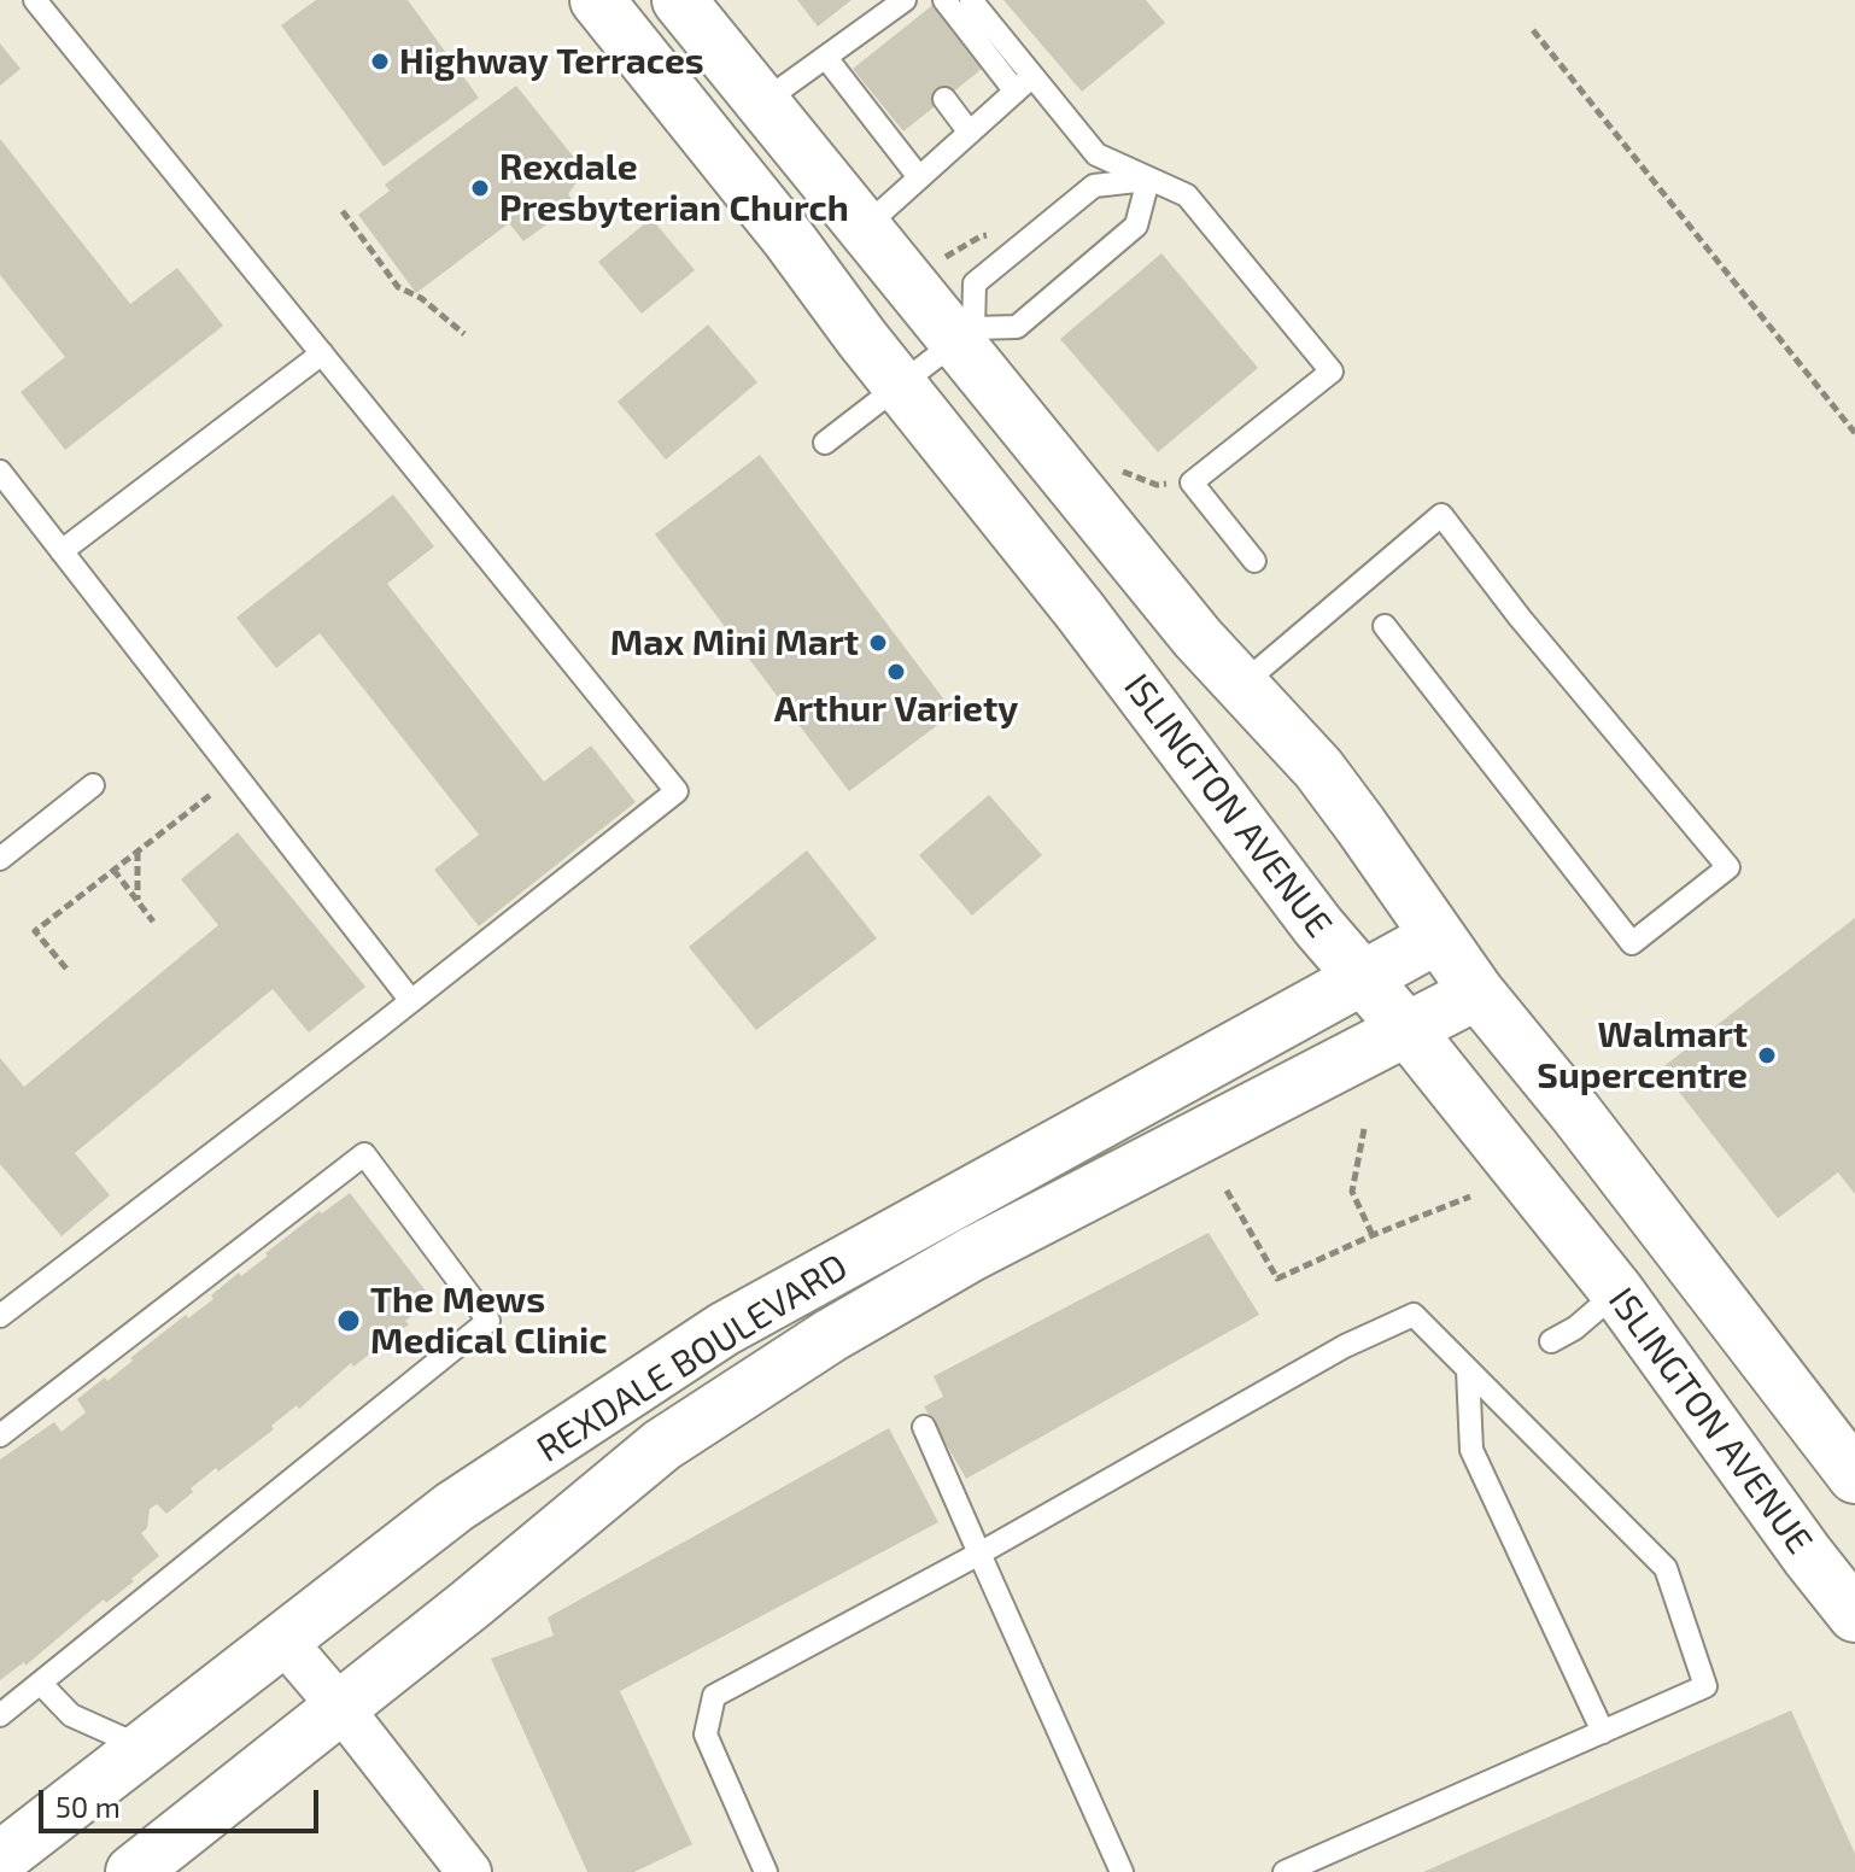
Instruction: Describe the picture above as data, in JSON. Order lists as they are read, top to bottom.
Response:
{
  "streets": {
    "main road": ["ISLINGTON AVENUE", "REXDALE BOULEVARD"]
  },
  "crossings": [
    ["ISLINGTON AVENUE", "REXDALE BOULEVARD"]
  ],
  "places": [
    "Highway Terraces",
    "Rexdale Presbyterian Church",
    "Max Mini Mart",
    "Arthur Variety",
    "Walmart Supercentre",
    "The Mews Medical Clinic"
  ],
  "scale_bar": "50 m"
}
